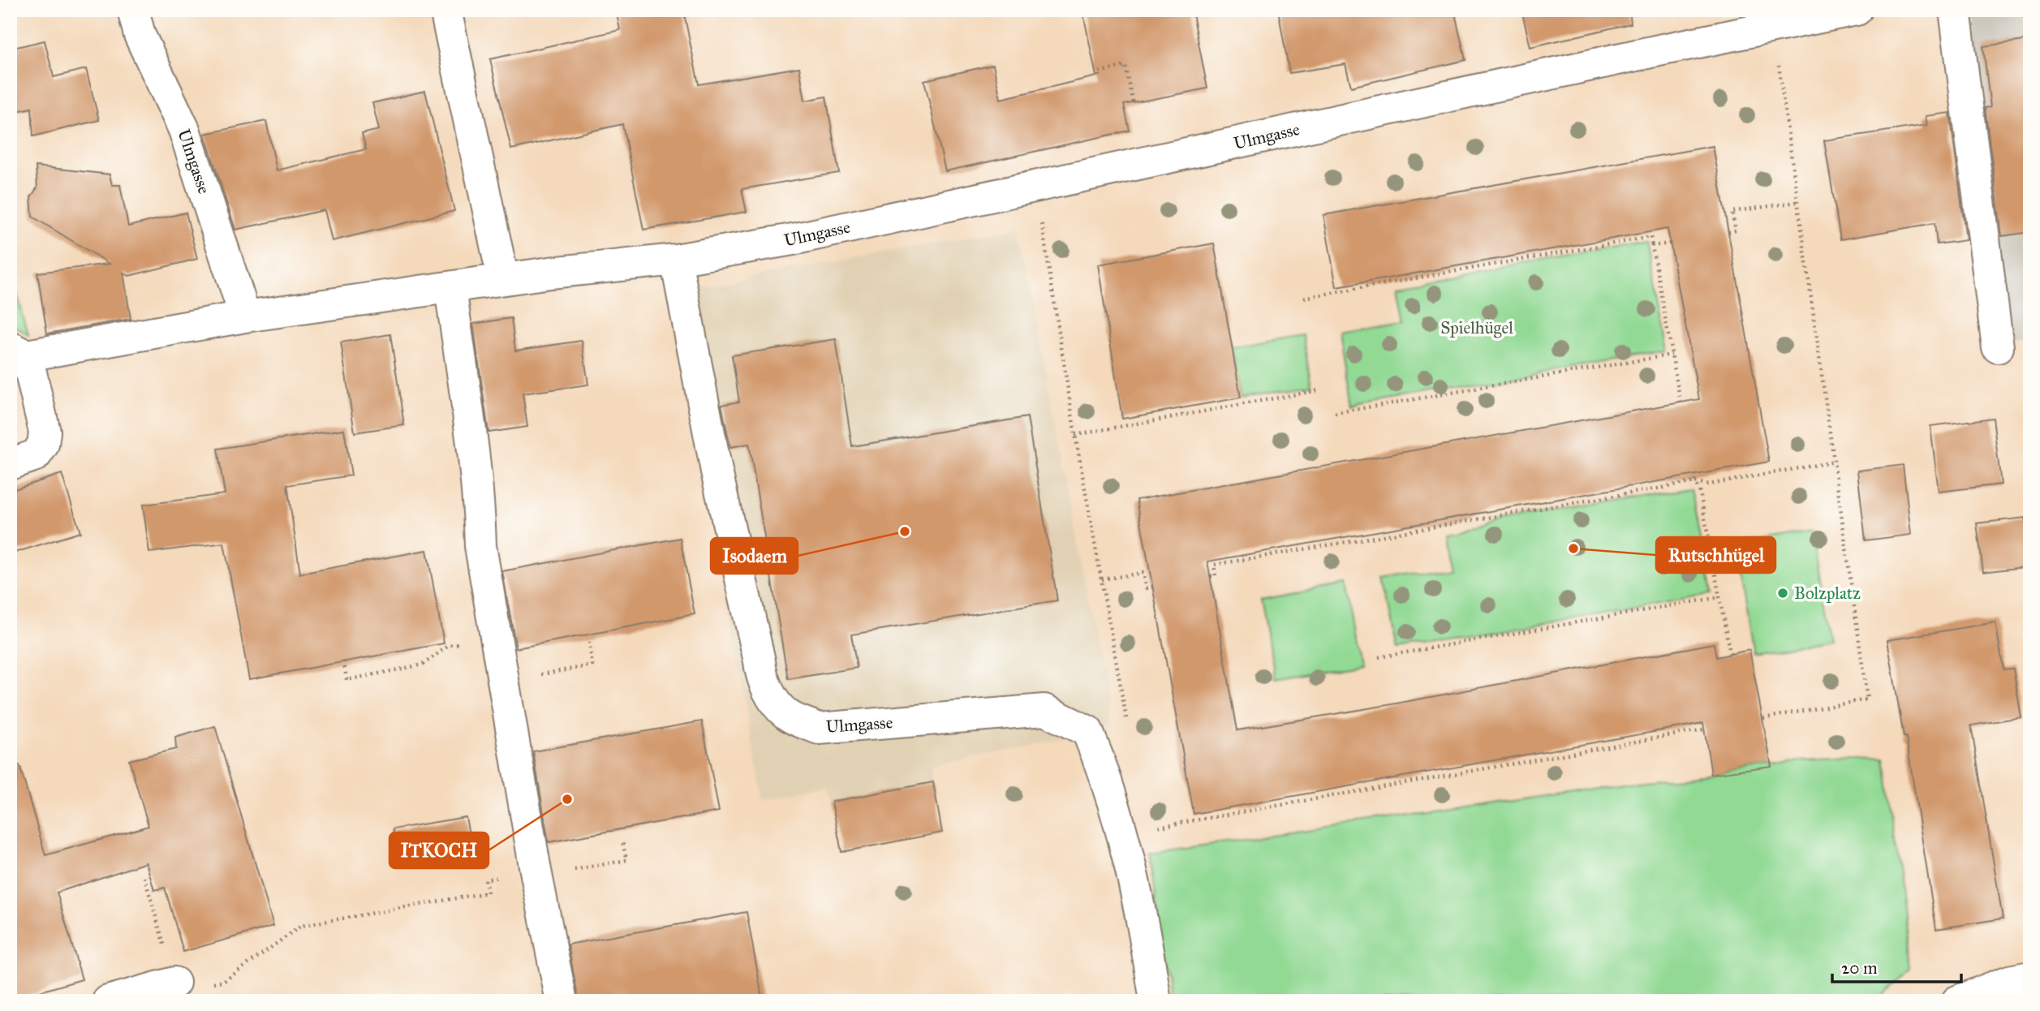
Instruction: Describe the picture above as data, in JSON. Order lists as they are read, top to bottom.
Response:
{
  "streets": {
    "street": ["Ulmgasse"]
  },
  "parks": ["Spielhügel"],
  "places": [
    "Isodaem",
    "Rutschhügel",
    "Bolzplatz",
    "ITKOCH"
  ],
  "scale_bar": "20 m"
}
